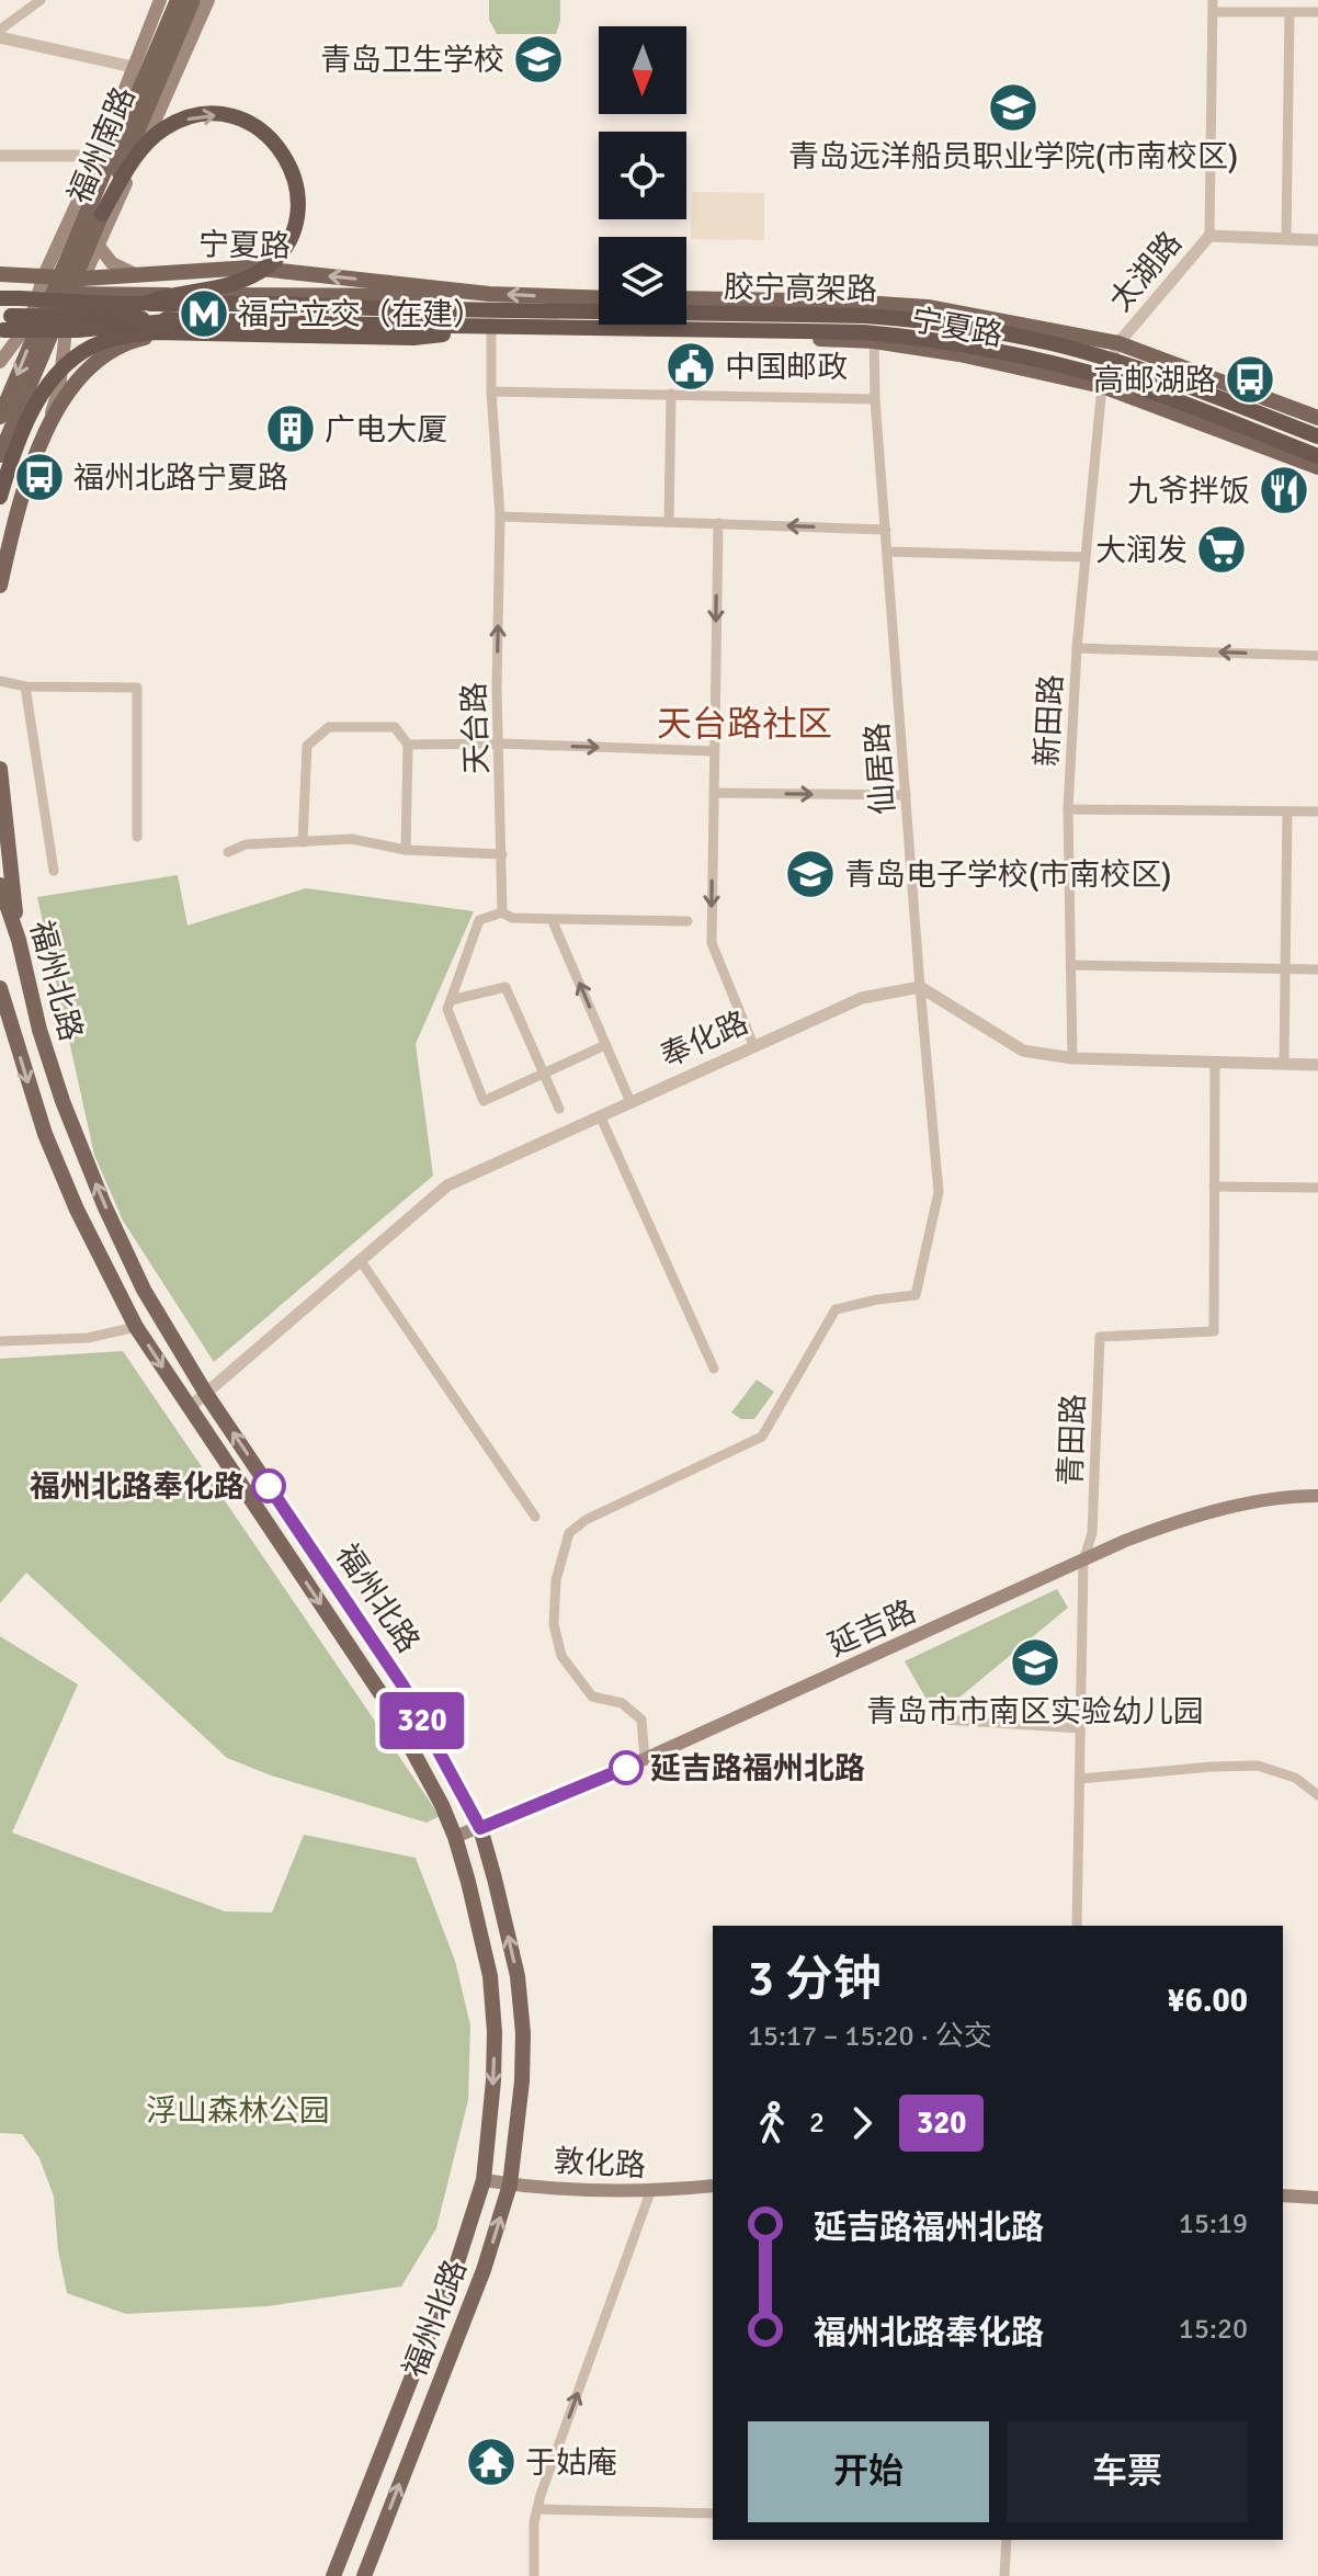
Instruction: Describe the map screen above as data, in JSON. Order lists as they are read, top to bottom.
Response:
{
  "streets": {
    "highway": ["胶宁高架路"],
    "main road": [
      "福州南路",
      "宁夏路",
      "福州北路",
      "延吉路",
      "敦化路"
    ],
    "street": [
      "太湖路",
      "新田路",
      "天台路",
      "仙居路",
      "奉化路",
      "青田路"
    ]
  },
  "crossings": [
    ["宁夏路", "太湖路"],
    ["宁夏路", "胶宁高架路"],
    ["宁夏路", "新田路"],
    ["宁夏路", "天台路"],
    ["宁夏路", "仙居路"],
    ["太湖路", "新田路"],
    ["仙居路", "奉化路"],
    ["仙居路", "延吉路"],
    ["福州北路", "奉化路"],
    ["福州北路", "延吉路"],
    ["福州北路", "敦化路"],
    ["青田路", "延吉路"]
  ],
  "one_way": ["天台路"],
  "districts": ["天台路社区"],
  "parks": ["浮山森林公园"],
  "places": {
    "school or university": [
      "青岛卫生学校",
      "青岛远洋船员职业学院(市南校区)",
      "青岛电子学校(市南校区)",
      "青岛市市南区实验幼儿园"
    ],
    "metro station": ["福宁立交（在建）"],
    "public building": ["中国邮政"],
    "bus stop": ["高邮湖路", "福州北路宁夏路"],
    "building": ["广电大厦"],
    "restaurant": ["九爷拌饭"],
    "supermarket": ["大润发"],
    "other": ["福州北路奉化路", "延吉路福州北路"],
    "temple": ["于姑庵"]
  },
  "lines": ["bus line 320"],
  "north": "bottom",
  "page": {
    "on_map": "320",
    "heading": ["3 分钟", "15:17 – 15:20 · 公交", "¥6.00"],
    "legs": ["2", "320"],
    "list": [
      {
        "name": "延吉路福州北路",
        "value": "15:19"
      },
      {
        "name": "福州北路奉化路",
        "value": "15:20"
      }
    ],
    "buttons": ["开始", "车票"]
  }
}
